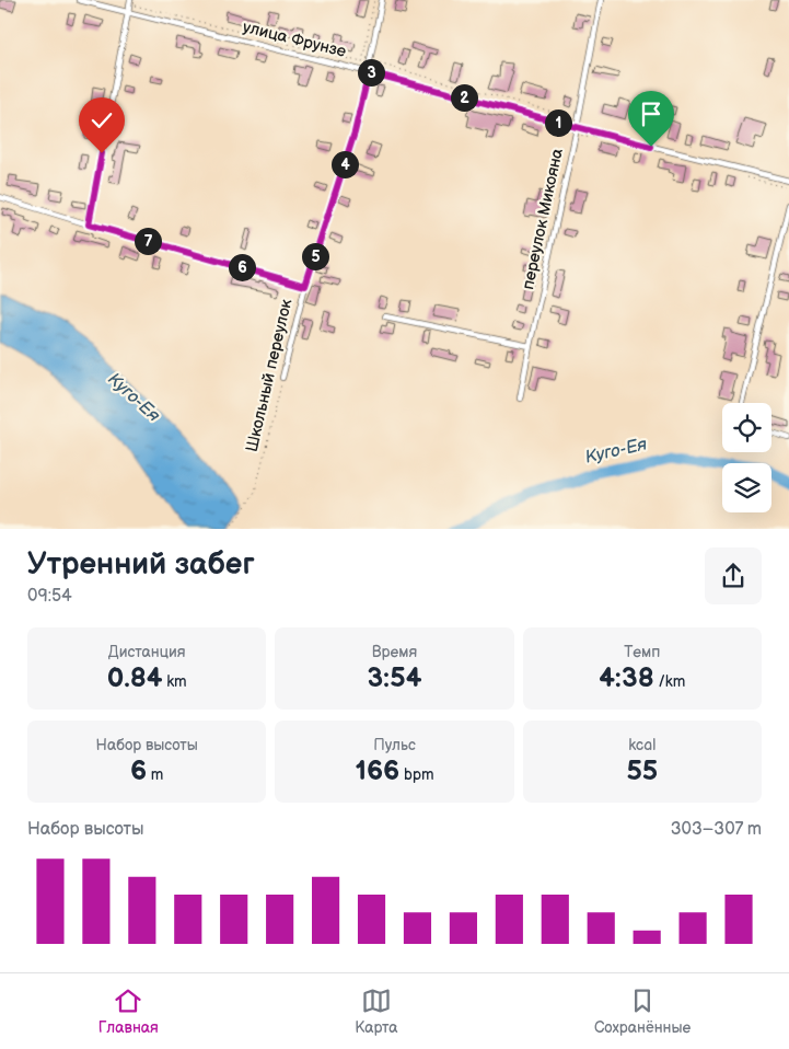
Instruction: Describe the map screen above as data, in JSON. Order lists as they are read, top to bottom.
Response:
{
  "streets": {
    "street": ["улица Фрунзе", "переулок Микояна", "Школьный переулок"]
  },
  "crossings": [
    ["улица Фрунзе", "переулок Микояна"],
    ["улица Фрунзе", "Школьный переулок"]
  ],
  "water": ["Куго-Ея"],
  "page": {
    "pins": [
      "3",
      "2",
      "1",
      "4",
      "7",
      "5",
      "6"
    ],
    "heading": ["Утренний забег", "09:54"],
    "stats": [
      ["Дистанция", "0.84 km"],
      ["Время", "3:54"],
      ["Темп", "4:38 /km"],
      ["Набор высоты", "6 m"],
      ["Пульс", "166 bpm"],
      ["kcal", "55"]
    ],
    "chart": ["Набор высоты", "303–307 m"],
    "tabs": ["Главная", "Карта", "Сохранённые"]
  }
}
